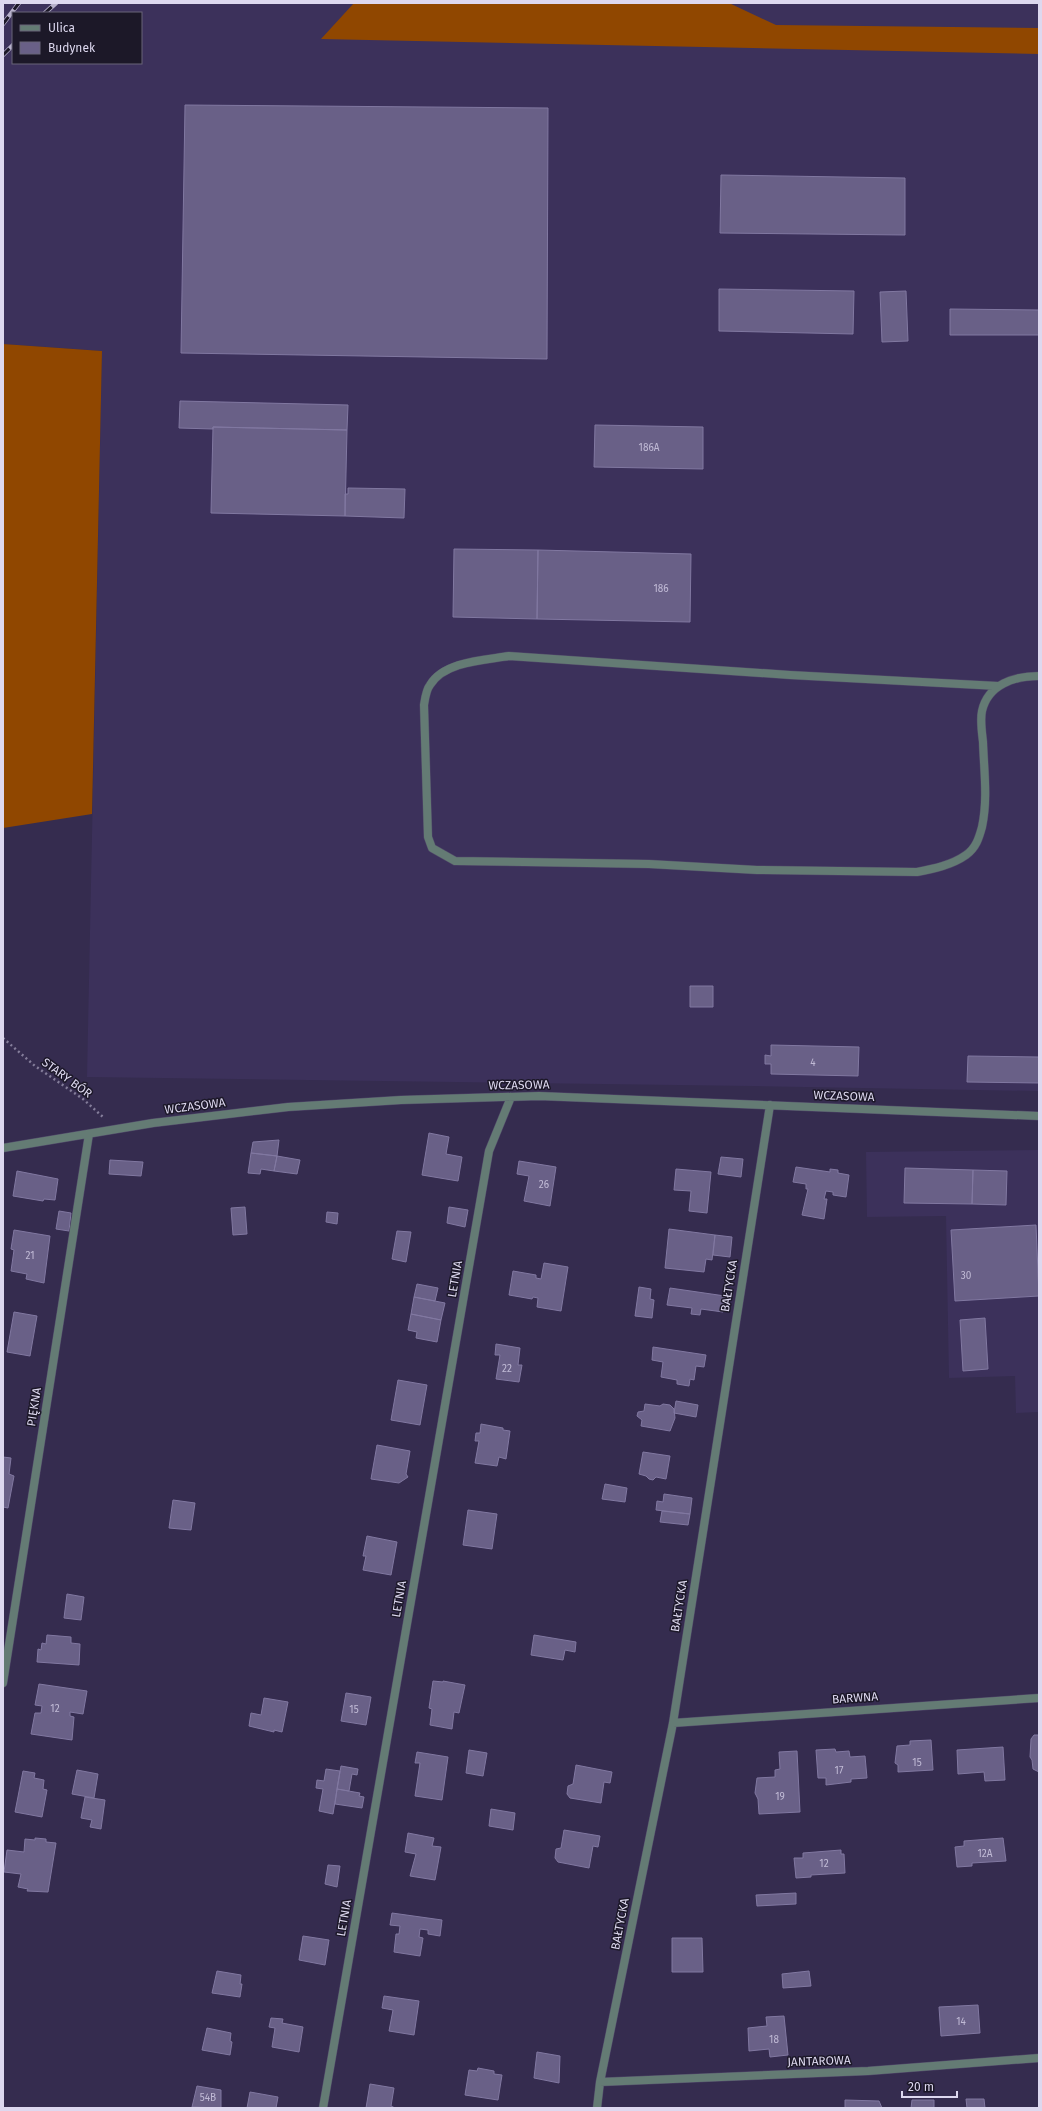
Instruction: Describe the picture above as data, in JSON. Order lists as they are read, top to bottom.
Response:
{
  "streets": {
    "street": [
      "WCZASOWA",
      "LETNIA",
      "BAŁTYCKA",
      "PIĘKNA",
      "BARWNA",
      "JANTAROWA"
    ],
    "path": ["STARY BÓR"]
  },
  "crossings": [
    ["WCZASOWA", "LETNIA"],
    ["WCZASOWA", "BAŁTYCKA"],
    ["WCZASOWA", "PIĘKNA"],
    ["BAŁTYCKA", "BARWNA"],
    ["BAŁTYCKA", "JANTAROWA"]
  ],
  "house_numbers": [
    "186A",
    "186",
    "4",
    "26",
    "21",
    "30",
    "22",
    "12",
    "15",
    "15",
    "17",
    "19",
    "12A",
    "12",
    "14",
    "18",
    "54B"
  ],
  "legend": ["Ulica", "Budynek"],
  "scale_bar": "20 m"
}
